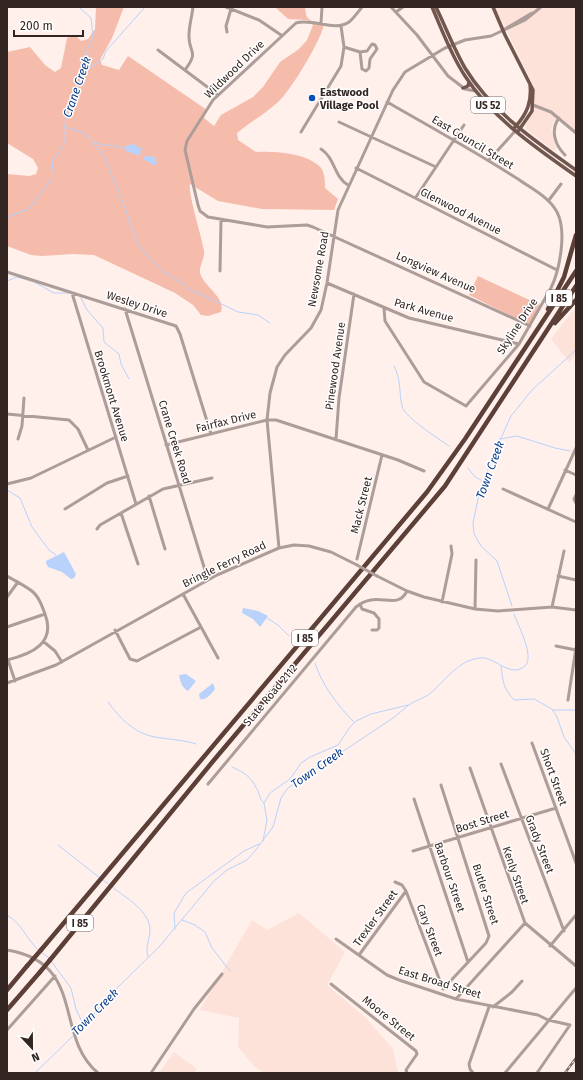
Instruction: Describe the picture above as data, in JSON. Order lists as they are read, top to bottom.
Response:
{
  "streets": {
    "highway": ["I 85"],
    "main road": ["US 52"],
    "street": [
      "Wildwood Drive",
      "East Council Street",
      "Glenwood Avenue",
      "Newsome Road",
      "Longview Avenue",
      "Wesley Drive",
      "Park Avenue",
      "Skyline Drive",
      "Pinewood Avenue",
      "Brookmont Avenue",
      "Fairfax Drive",
      "Crane Creek Road",
      "Mack Street",
      "Bringle Ferry Road",
      "State Road 2112",
      "Short Street",
      "Bost Street",
      "Grady Street",
      "Kenly Street",
      "Barbour Street",
      "Butler Street",
      "Trexler Street",
      "Cary Street",
      "East Broad Street",
      "Moore Street"
    ]
  },
  "crossings": [
    ["Wildwood Drive", "Newsome Road"],
    ["Wildwood Drive", "Longview Avenue"],
    ["US 52", "Newsome Road"],
    ["East Council Street", "Newsome Road"],
    ["East Council Street", "Skyline Drive"],
    ["Glenwood Avenue", "Newsome Road"],
    ["Glenwood Avenue", "Skyline Drive"],
    ["Newsome Road", "Longview Avenue"],
    ["Newsome Road", "Park Avenue"],
    ["Newsome Road", "Fairfax Drive"],
    ["Newsome Road", "Bringle Ferry Road"],
    ["Longview Avenue", "Skyline Drive"],
    ["Wesley Drive", "Brookmont Avenue"],
    ["Wesley Drive", "Fairfax Drive"],
    ["Wesley Drive", "Crane Creek Road"],
    ["Park Avenue", "Skyline Drive"],
    ["Park Avenue", "Pinewood Avenue"],
    ["Fairfax Drive", "Crane Creek Road"],
    ["Crane Creek Road", "Bringle Ferry Road"],
    ["Short Street", "Bost Street"],
    ["Bost Street", "Grady Street"],
    ["Bost Street", "Kenly Street"],
    ["Bost Street", "Barbour Street"],
    ["Bost Street", "Butler Street"],
    ["Barbour Street", "Butler Street"],
    ["Butler Street", "Cary Street"],
    ["Trexler Street", "Cary Street"],
    ["Trexler Street", "East Broad Street"]
  ],
  "water": ["Crane Creek", "Town Creek"],
  "places": ["Eastwood Village Pool"],
  "scale_bar": "200 m",
  "north": "bottom"
}
